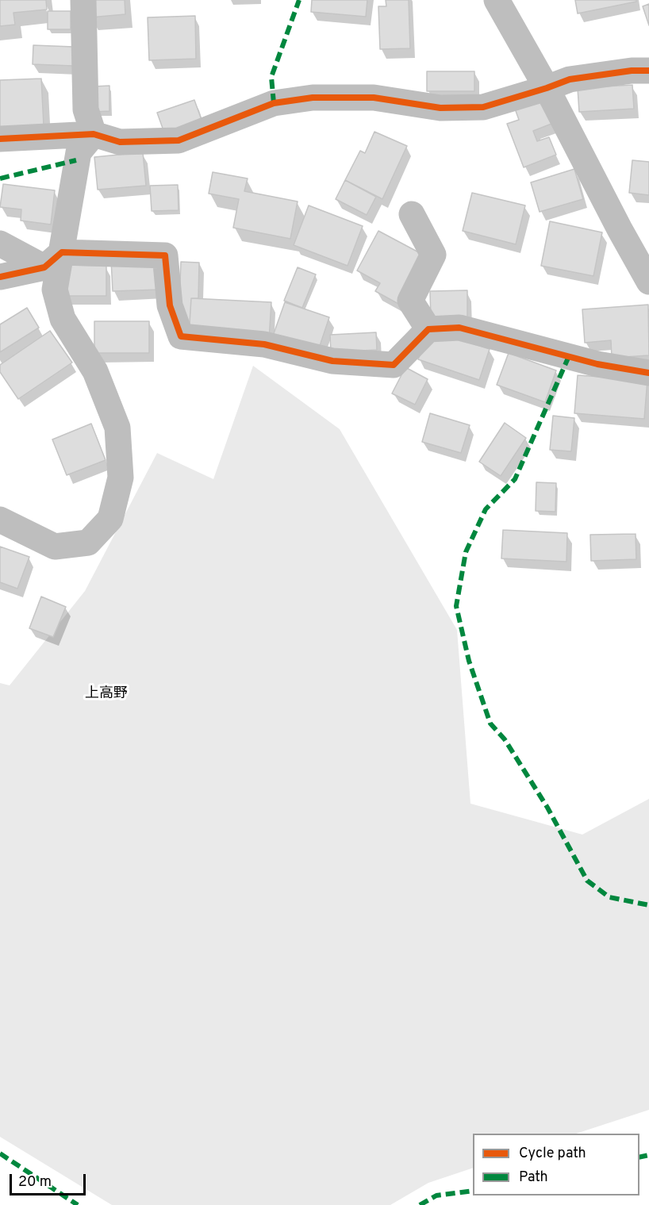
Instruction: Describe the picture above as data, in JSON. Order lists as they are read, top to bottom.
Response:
{
  "districts": ["上高野"],
  "legend": ["Cycle path", "Path"],
  "scale_bar": "20 m"
}
